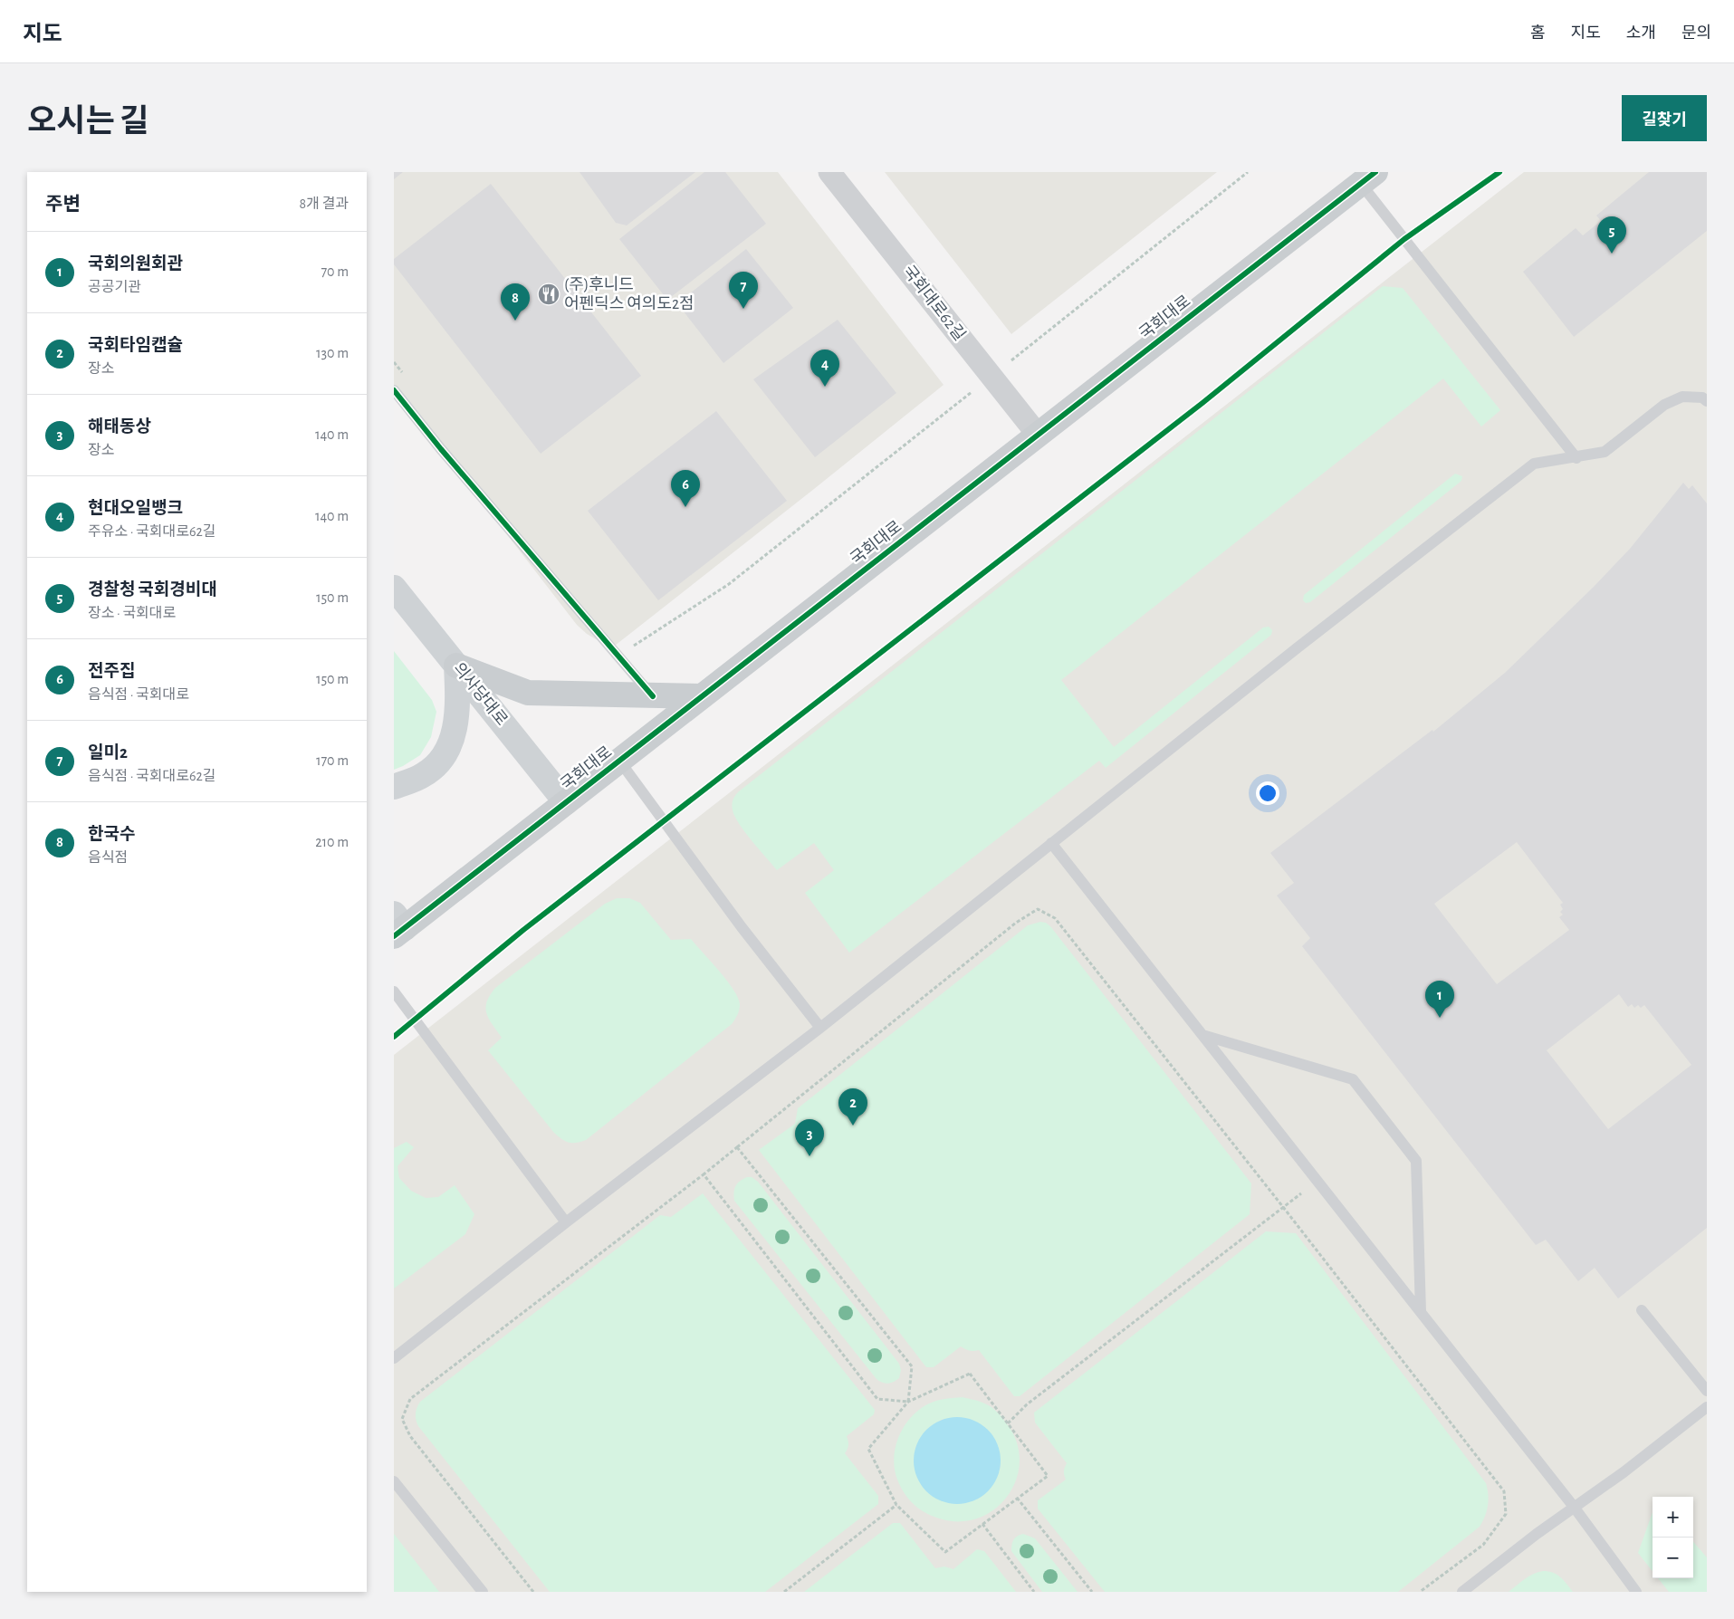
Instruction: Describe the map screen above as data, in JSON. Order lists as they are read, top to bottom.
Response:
{
  "streets": {
    "main road": ["국회대로", "의사당대로"],
    "street": ["국회대로62길"]
  },
  "crossings": [
    ["국회대로62길", "국회대로"],
    ["국회대로", "의사당대로"]
  ],
  "places": {
    "restaurant": ["(주)후니드 어펜딕스 여의도2점"]
  },
  "page": {
    "header": "지도",
    "nav": [
      "홈",
      "지도",
      "소개",
      "문의"
    ],
    "title": "오시는 길",
    "buttons": "길찾기",
    "heading": ["주변", "8개 결과"],
    "pins": [
      "5",
      "7",
      "8",
      "4",
      "6",
      "1",
      "2",
      "3"
    ],
    "list": [
      {
        "mark": "1",
        "name": "국회의원회관",
        "note": "공공기관",
        "value": "70 m"
      },
      {
        "mark": "2",
        "name": "국회타임캡슐",
        "note": "장소",
        "value": "130 m"
      },
      {
        "mark": "3",
        "name": "해태동상",
        "note": "장소",
        "value": "140 m"
      },
      {
        "mark": "4",
        "name": "현대오일뱅크",
        "note": "주유소 · 국회대로62길",
        "value": "140 m"
      },
      {
        "mark": "5",
        "name": "경찰청 국회경비대",
        "note": "장소 · 국회대로",
        "value": "150 m"
      },
      {
        "mark": "6",
        "name": "전주집",
        "note": "음식점 · 국회대로",
        "value": "150 m"
      },
      {
        "mark": "7",
        "name": "일미2",
        "note": "음식점 · 국회대로62길",
        "value": "170 m"
      },
      {
        "mark": "8",
        "name": "한국수",
        "note": "음식점",
        "value": "210 m"
      }
    ],
    "map_buttons": ["+", "−"]
  }
}
